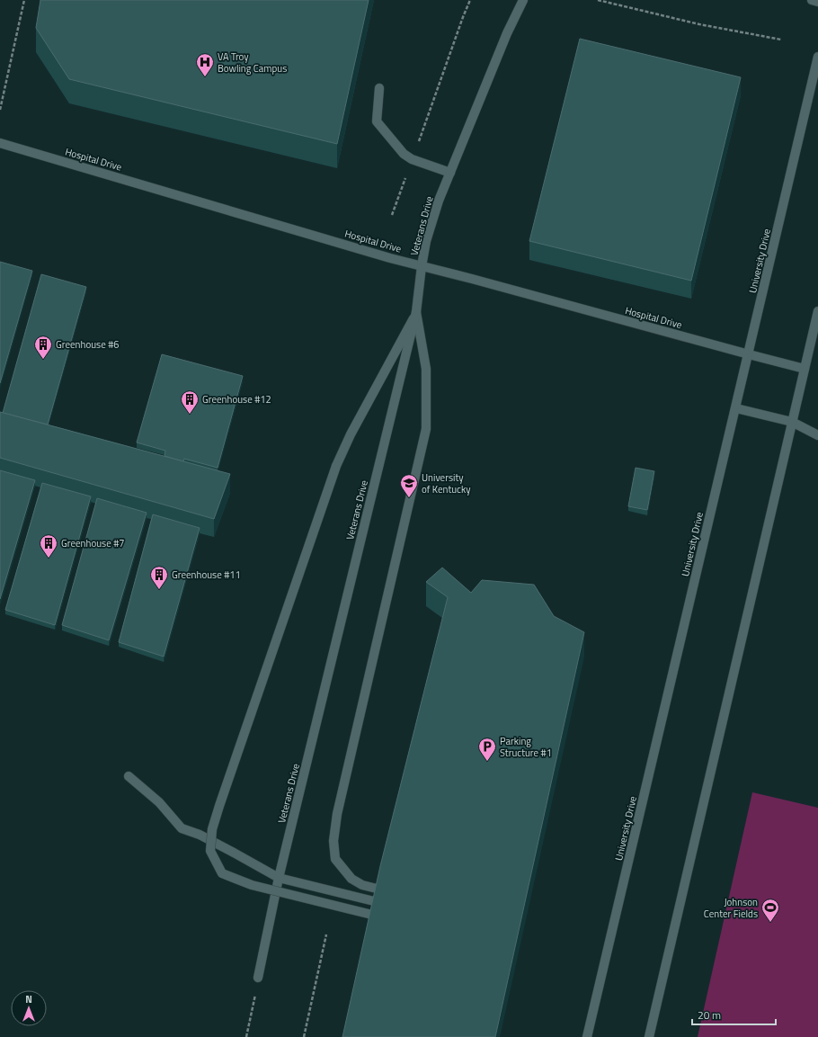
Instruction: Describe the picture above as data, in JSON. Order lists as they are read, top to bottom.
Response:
{
  "streets": {
    "street": ["Hospital Drive", "Veterans Drive", "University Drive"]
  },
  "crossings": [
    ["Hospital Drive", "Veterans Drive"],
    ["Hospital Drive", "University Drive"]
  ],
  "places": {
    "hospital": ["VA Troy Bowling Campus"],
    "building": [
      "Greenhouse #6",
      "Greenhouse #12",
      "Greenhouse #7",
      "Greenhouse #11"
    ],
    "school or university": ["University of Kentucky"],
    "parking": ["Parking Structure #1"],
    "sports": ["Johnson Center Fields"]
  },
  "scale_bar": "20 m",
  "north": "top"
}
